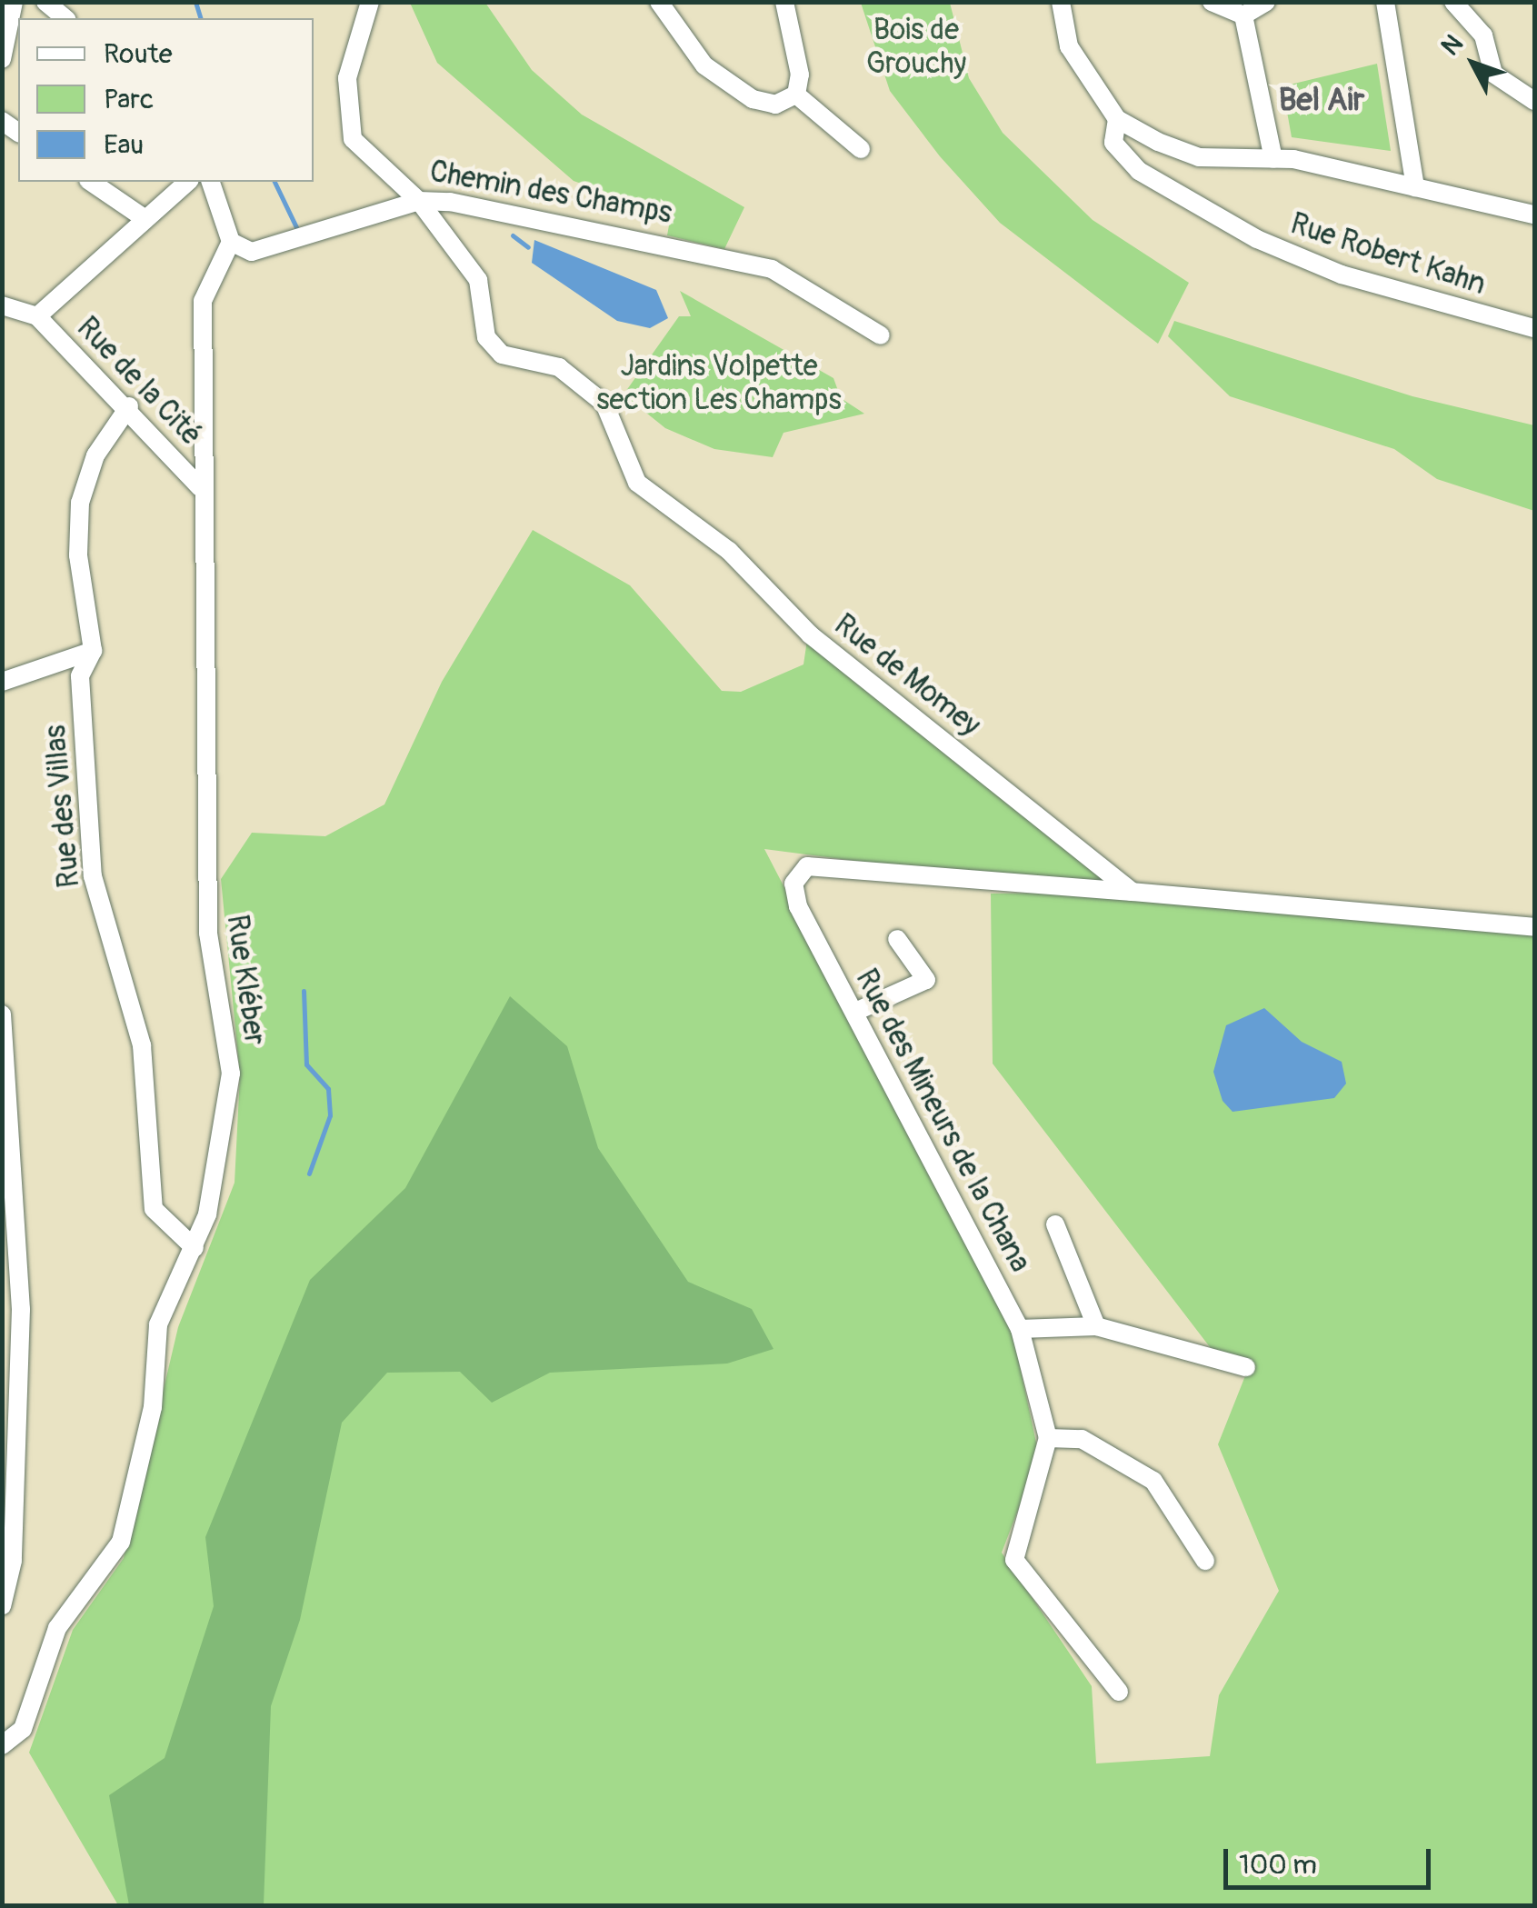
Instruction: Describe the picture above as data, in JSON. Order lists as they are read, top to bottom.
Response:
{
  "streets": {
    "street": [
      "Chemin des Champs",
      "Rue Robert Kahn",
      "Rue de la Cité",
      "Rue de Momey",
      "Rue des Villas",
      "Rue Kléber",
      "Rue des Mineurs de la Chana"
    ]
  },
  "crossings": [
    ["Chemin des Champs", "Rue de Momey"],
    ["Rue de la Cité", "Rue des Villas"],
    ["Rue de la Cité", "Rue Kléber"],
    ["Rue de Momey", "Rue des Mineurs de la Chana"],
    ["Rue des Villas", "Rue Kléber"]
  ],
  "districts": ["Bel Air"],
  "parks": ["Bois de Grouchy", "Jardins Volpette section Les Champs"],
  "legend": ["Route", "Parc", "Eau"],
  "scale_bar": "100 m",
  "north": "top left"
}
